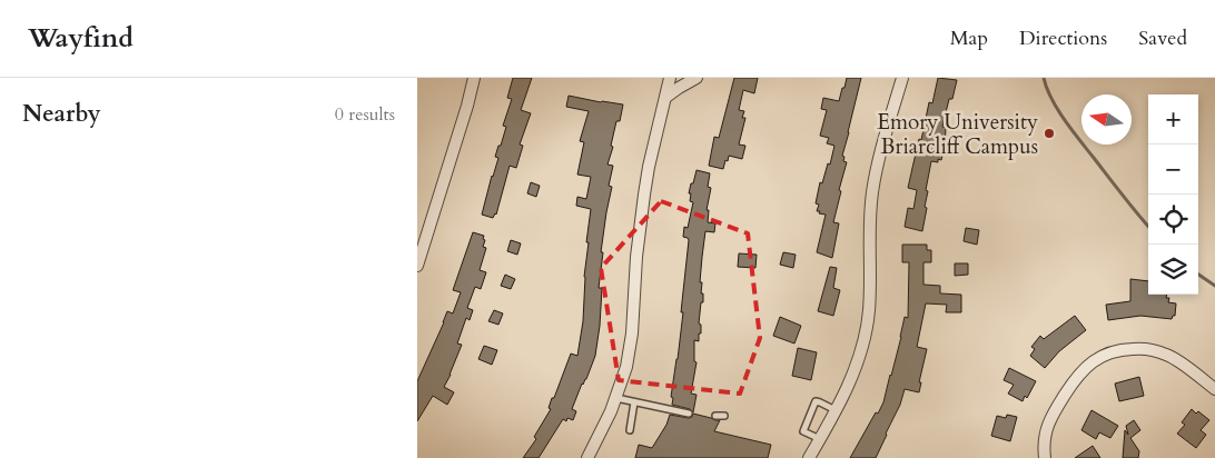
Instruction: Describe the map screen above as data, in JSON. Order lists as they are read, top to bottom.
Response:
{
  "places": ["Emory University Briarcliff Campus"],
  "north": "left",
  "page": {
    "header": "Wayfind",
    "nav": ["Map", "Directions", "Saved"],
    "heading": ["Nearby", "0 results"],
    "map_buttons": ["+", "−"]
  }
}
